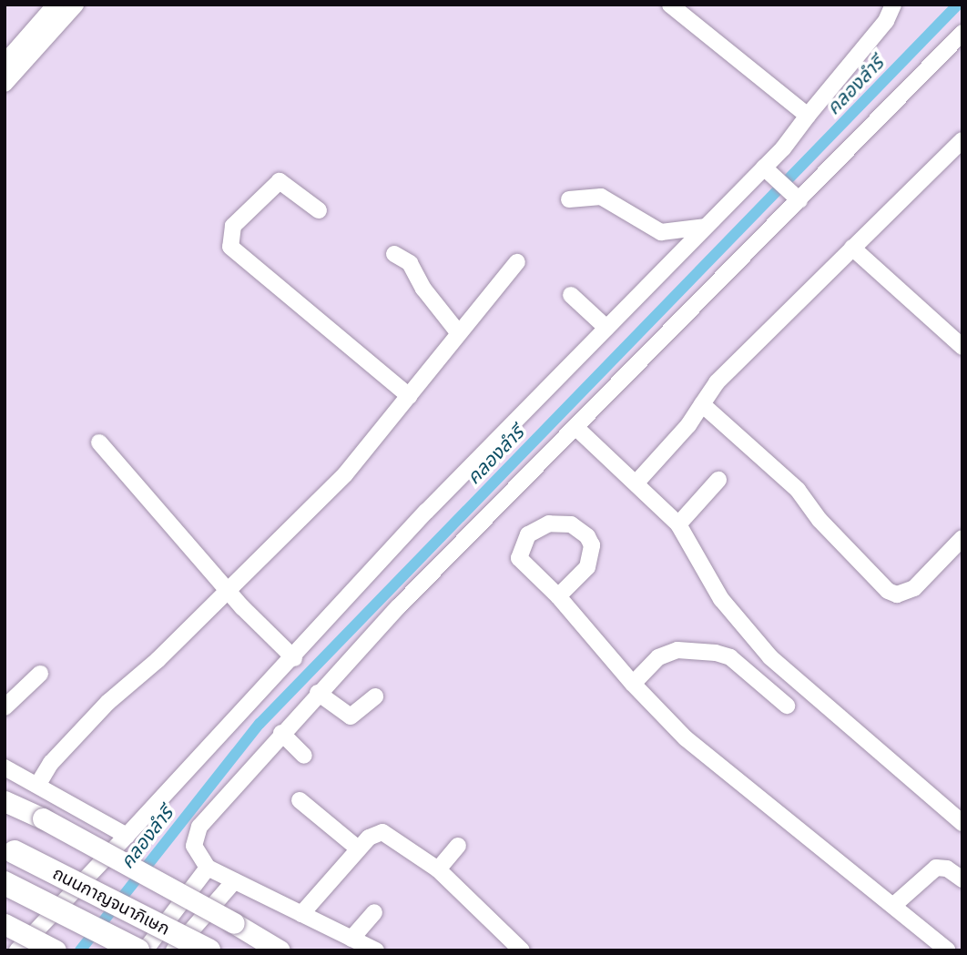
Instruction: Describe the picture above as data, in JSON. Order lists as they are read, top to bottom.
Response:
{
  "streets": {
    "highway": ["ถนนกาญจนาภิเษก"]
  },
  "water": ["คลองลำรี"]
}
